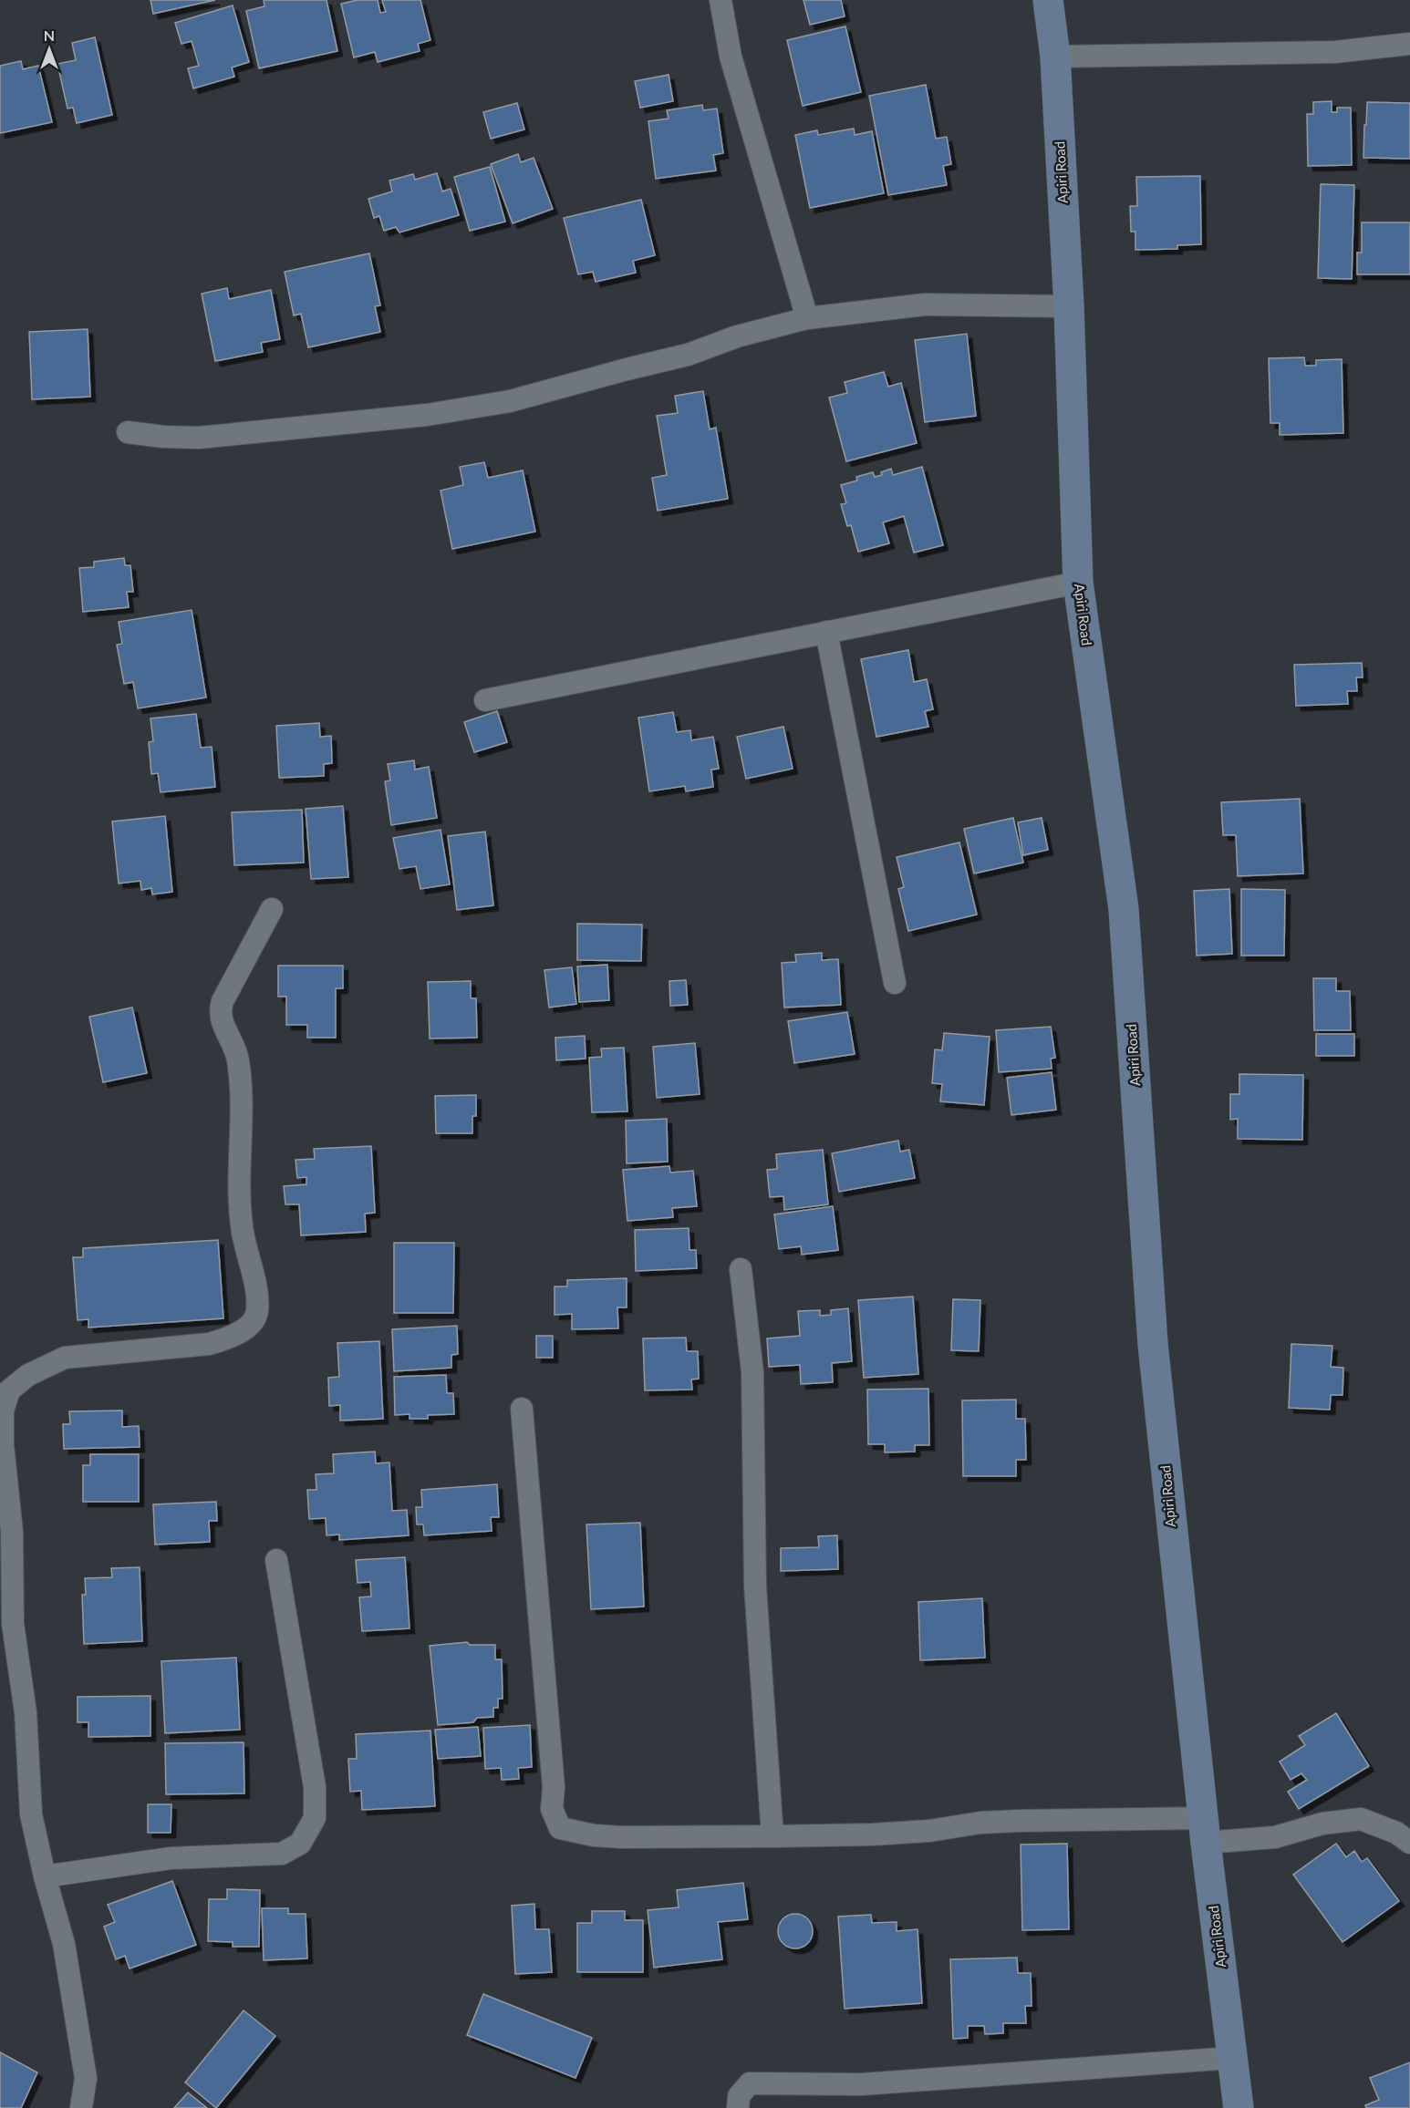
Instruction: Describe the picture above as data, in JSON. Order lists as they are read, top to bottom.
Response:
{
  "streets": {
    "street": ["Apiri Road"]
  },
  "north": "top"
}
